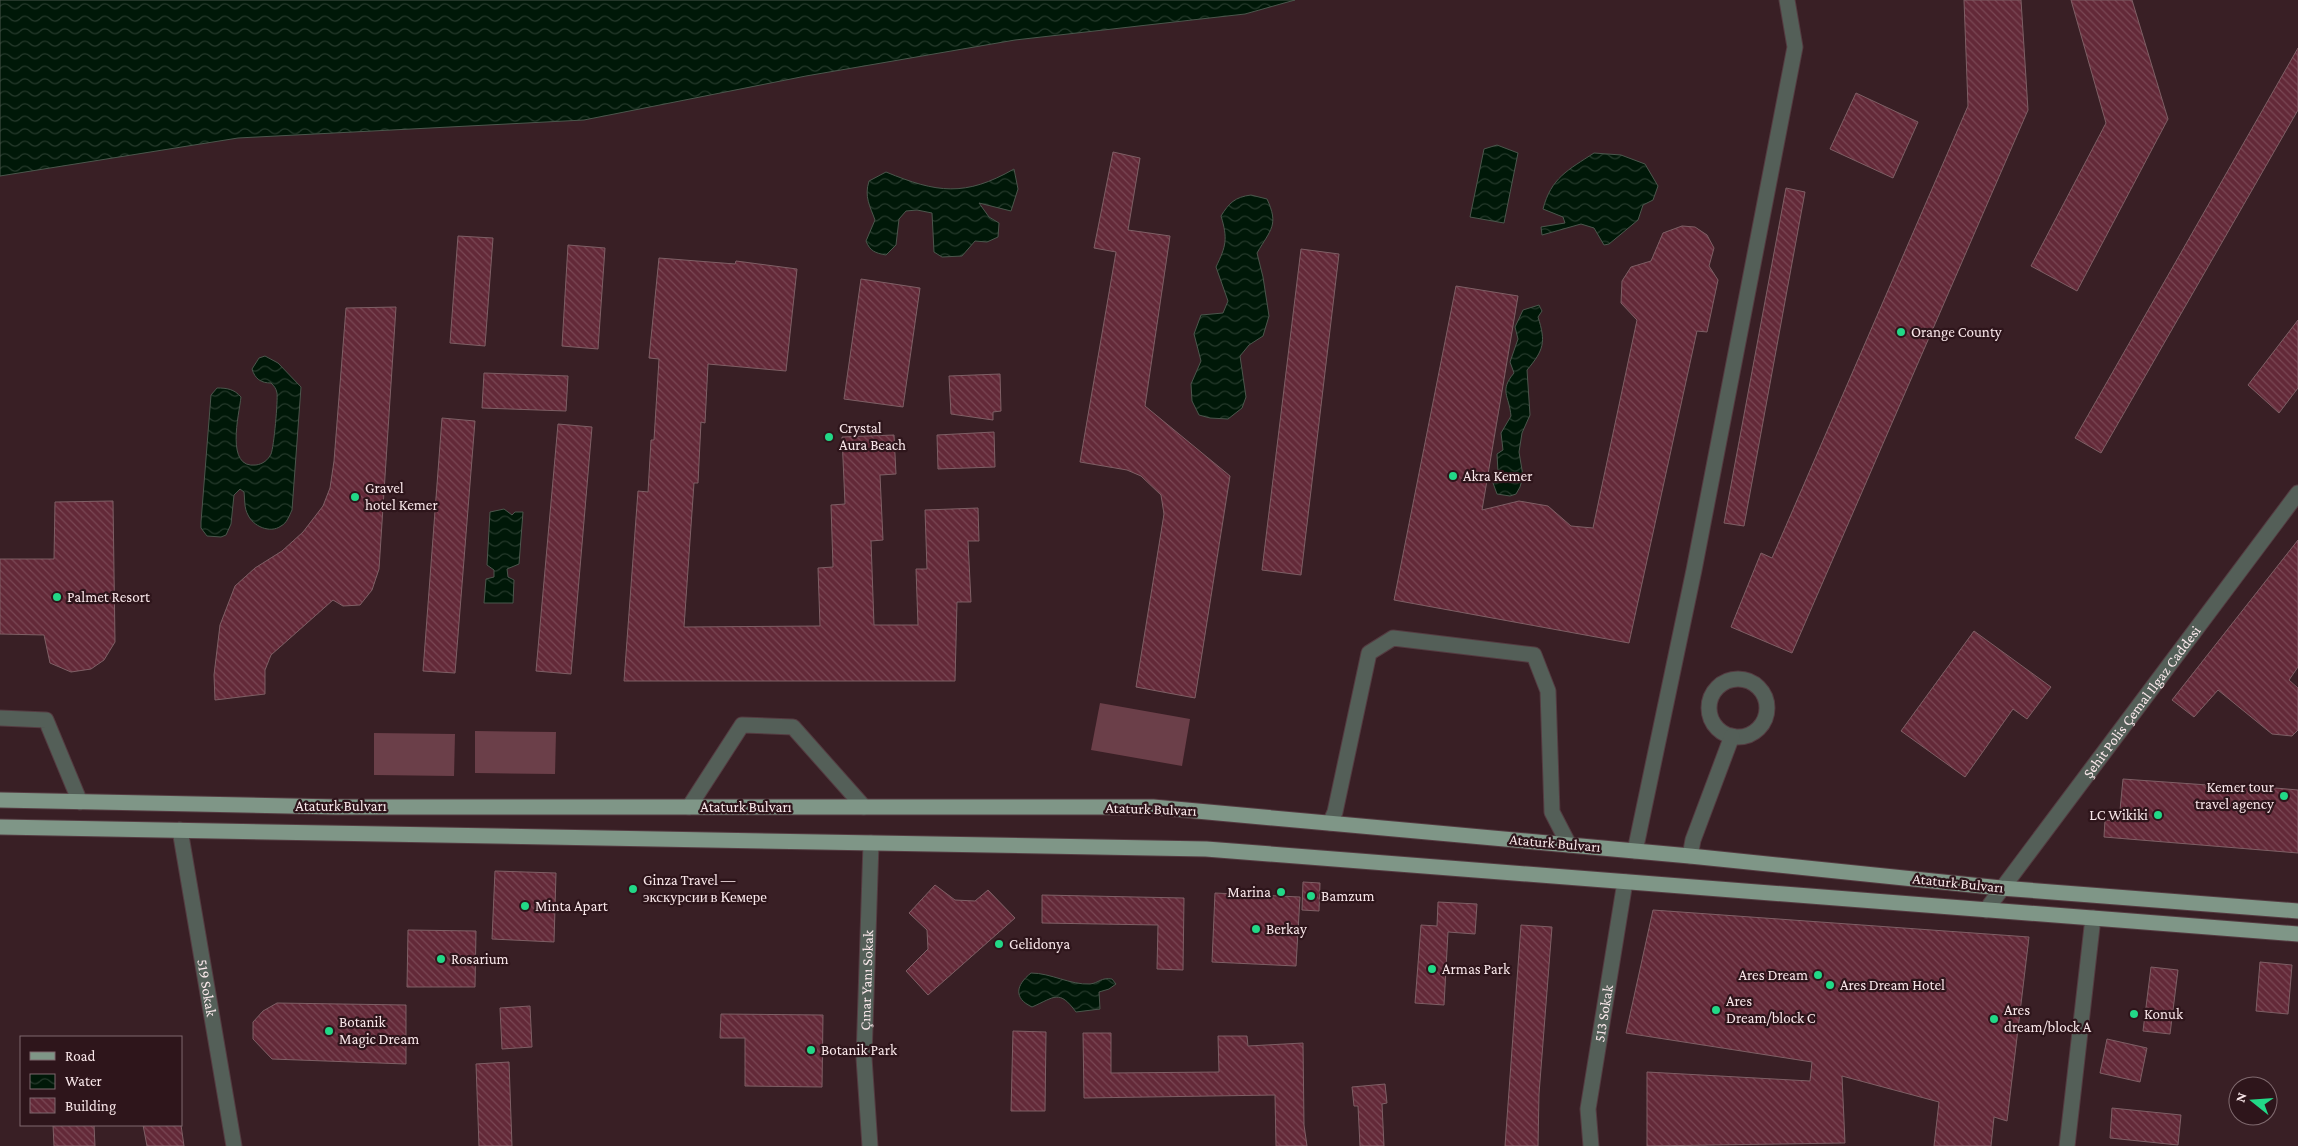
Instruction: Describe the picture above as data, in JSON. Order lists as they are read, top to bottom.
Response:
{
  "streets": {
    "main road": ["Ataturk Bulvarı"],
    "street": [
      "Şehit Polis Çemal Ilgaz Caddesi",
      "Çınar Yanı Sokak",
      "519 Sokak",
      "513 Sokak"
    ]
  },
  "crossings": [
    ["Şehit Polis Çemal Ilgaz Caddesi", "Ataturk Bulvarı"],
    ["Ataturk Bulvarı", "Çınar Yanı Sokak"],
    ["Ataturk Bulvarı", "519 Sokak"],
    ["Ataturk Bulvarı", "513 Sokak"]
  ],
  "places": [
    "Orange County",
    "Crystal Aura Beach",
    "Akra Kemer",
    "Gravel hotel Kemer",
    "Palmet Resort",
    "Kemer tour travel agency",
    "LC Wikiki",
    "Ginza Travel — экскурсии в Кемере",
    "Marina",
    "Bamzum",
    "Minta Apart",
    "Berkay",
    "Gelidonya",
    "Rosarium",
    "Armas Park",
    "Ares Dream",
    "Ares Dream Hotel",
    "Ares Dream/block C",
    "Konuk",
    "Ares dream/block A",
    "Botanik Magic Dream",
    "Botanik Park"
  ],
  "legend": ["Road", "Water", "Building"],
  "north": "left"
}
